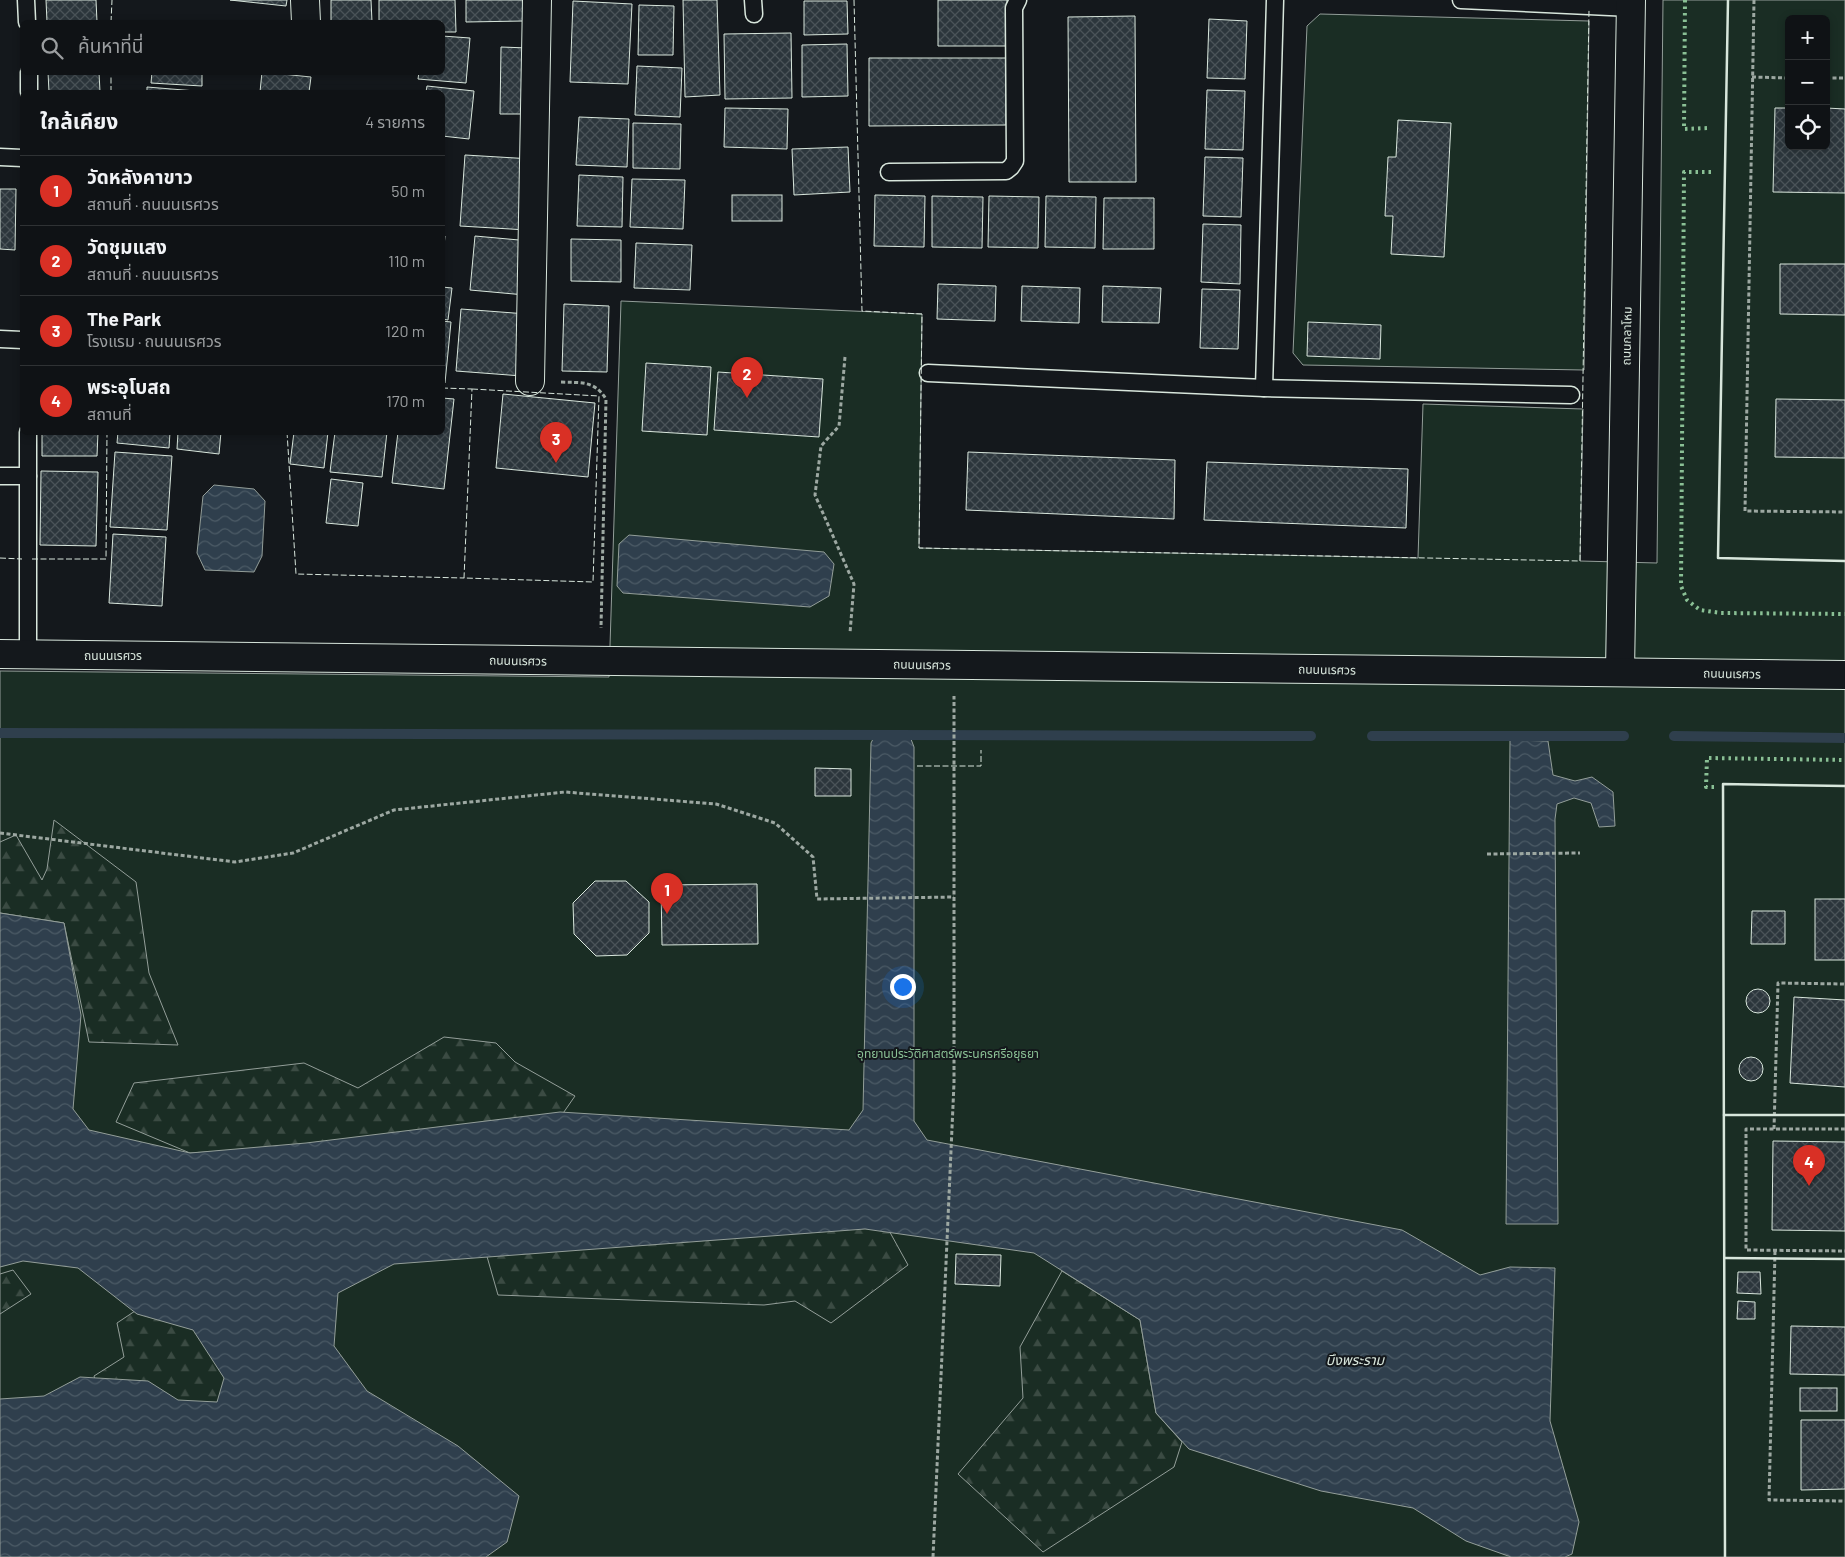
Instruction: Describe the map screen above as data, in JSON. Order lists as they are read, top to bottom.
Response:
{
  "streets": {
    "street": ["ถนนกลาโหม", "ถนนนเรศวร"]
  },
  "crossings": [
    ["ถนนกลาโหม", "ถนนนเรศวร"]
  ],
  "water": ["บึงพระราม"],
  "parks": ["อุทยานประวัติศาสตร์พระนครศรีอยุธยา"],
  "page": {
    "map_buttons": ["+", "−"],
    "search": "ค้นหาที่นี่",
    "heading": ["ใกล้เคียง", "4 รายการ"],
    "list": [
      {
        "mark": "1",
        "name": "วัดหลังคาขาว",
        "note": "สถานที่ · ถนนนเรศวร",
        "value": "50 m"
      },
      {
        "mark": "2",
        "name": "วัดชุมแสง",
        "note": "สถานที่ · ถนนนเรศวร",
        "value": "110 m"
      },
      {
        "mark": "3",
        "name": "The Park",
        "note": "โรงแรม · ถนนนเรศวร",
        "value": "120 m"
      },
      {
        "mark": "4",
        "name": "พระอุโบสถ",
        "note": "สถานที่",
        "value": "170 m"
      }
    ],
    "pins": [
      "2",
      "3",
      "1",
      "4"
    ]
  }
}
